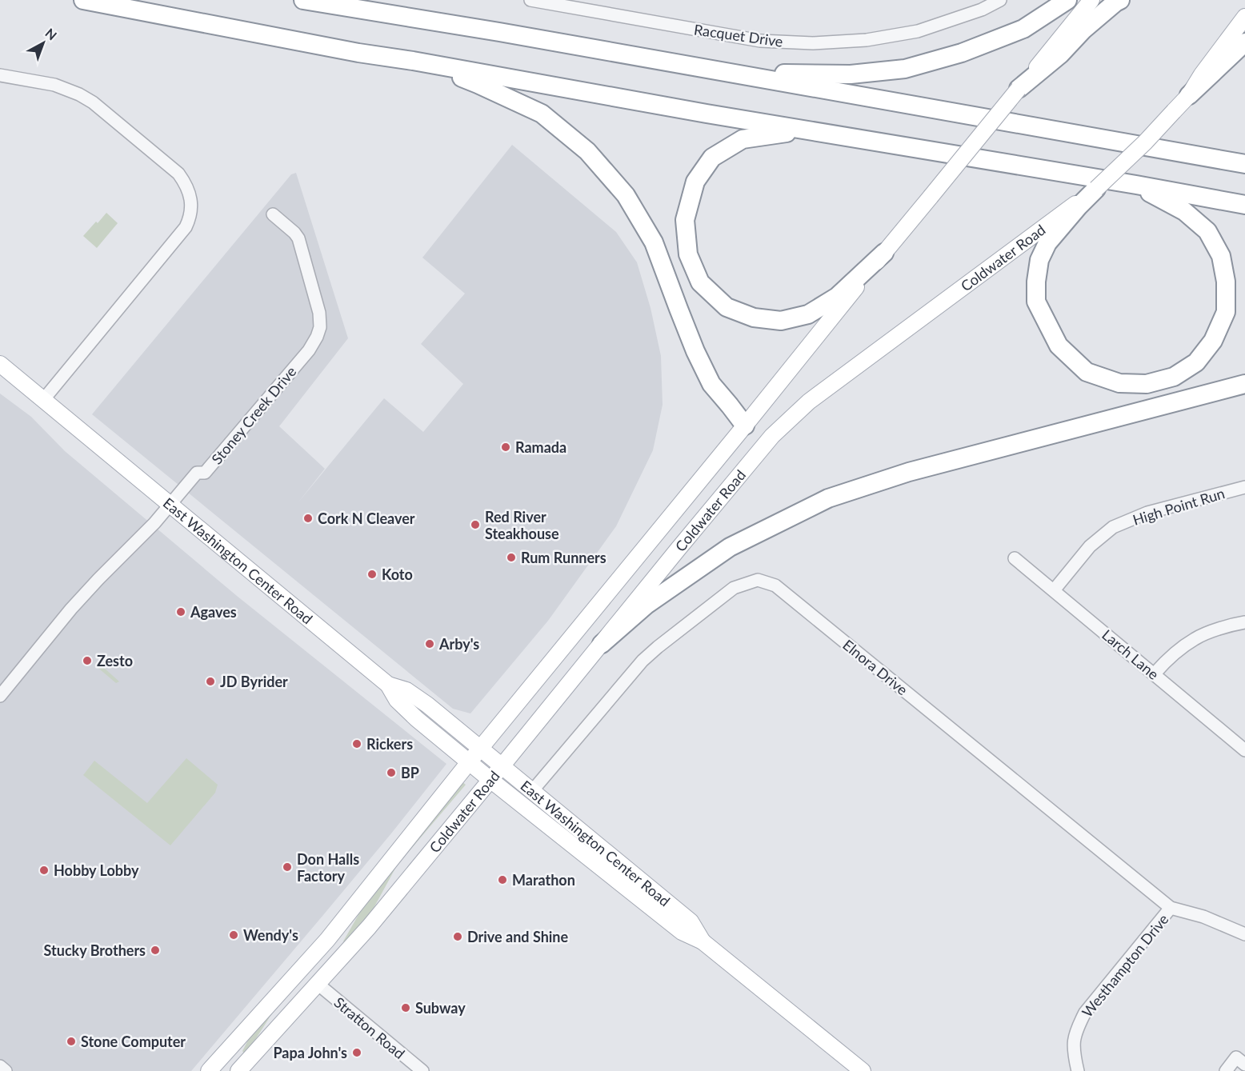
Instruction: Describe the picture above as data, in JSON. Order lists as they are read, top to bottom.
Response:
{
  "streets": {
    "main road": ["Coldwater Road", "East Washington Center Road"],
    "street": [
      "Racquet Drive",
      "Stoney Creek Drive",
      "High Point Run",
      "Larch Lane",
      "Elnora Drive",
      "Westhampton Drive",
      "Stratton Road"
    ]
  },
  "crossings": [
    ["Coldwater Road", "East Washington Center Road"],
    ["Coldwater Road", "Stratton Road"],
    ["Stoney Creek Drive", "East Washington Center Road"],
    ["High Point Run", "Larch Lane"],
    ["East Washington Center Road", "Elnora Drive"],
    ["Elnora Drive", "Westhampton Drive"]
  ],
  "places": [
    "Ramada",
    "Cork N Cleaver",
    "Red River Steakhouse",
    "Rum Runners",
    "Koto",
    "Agaves",
    "Arby's",
    "Zesto",
    "JD Byrider",
    "Rickers",
    "BP",
    "Don Halls Factory",
    "Hobby Lobby",
    "Marathon",
    "Wendy's",
    "Drive and Shine",
    "Stucky Brothers",
    "Subway",
    "Stone Computer",
    "Papa John's"
  ],
  "north": "top right"
}
